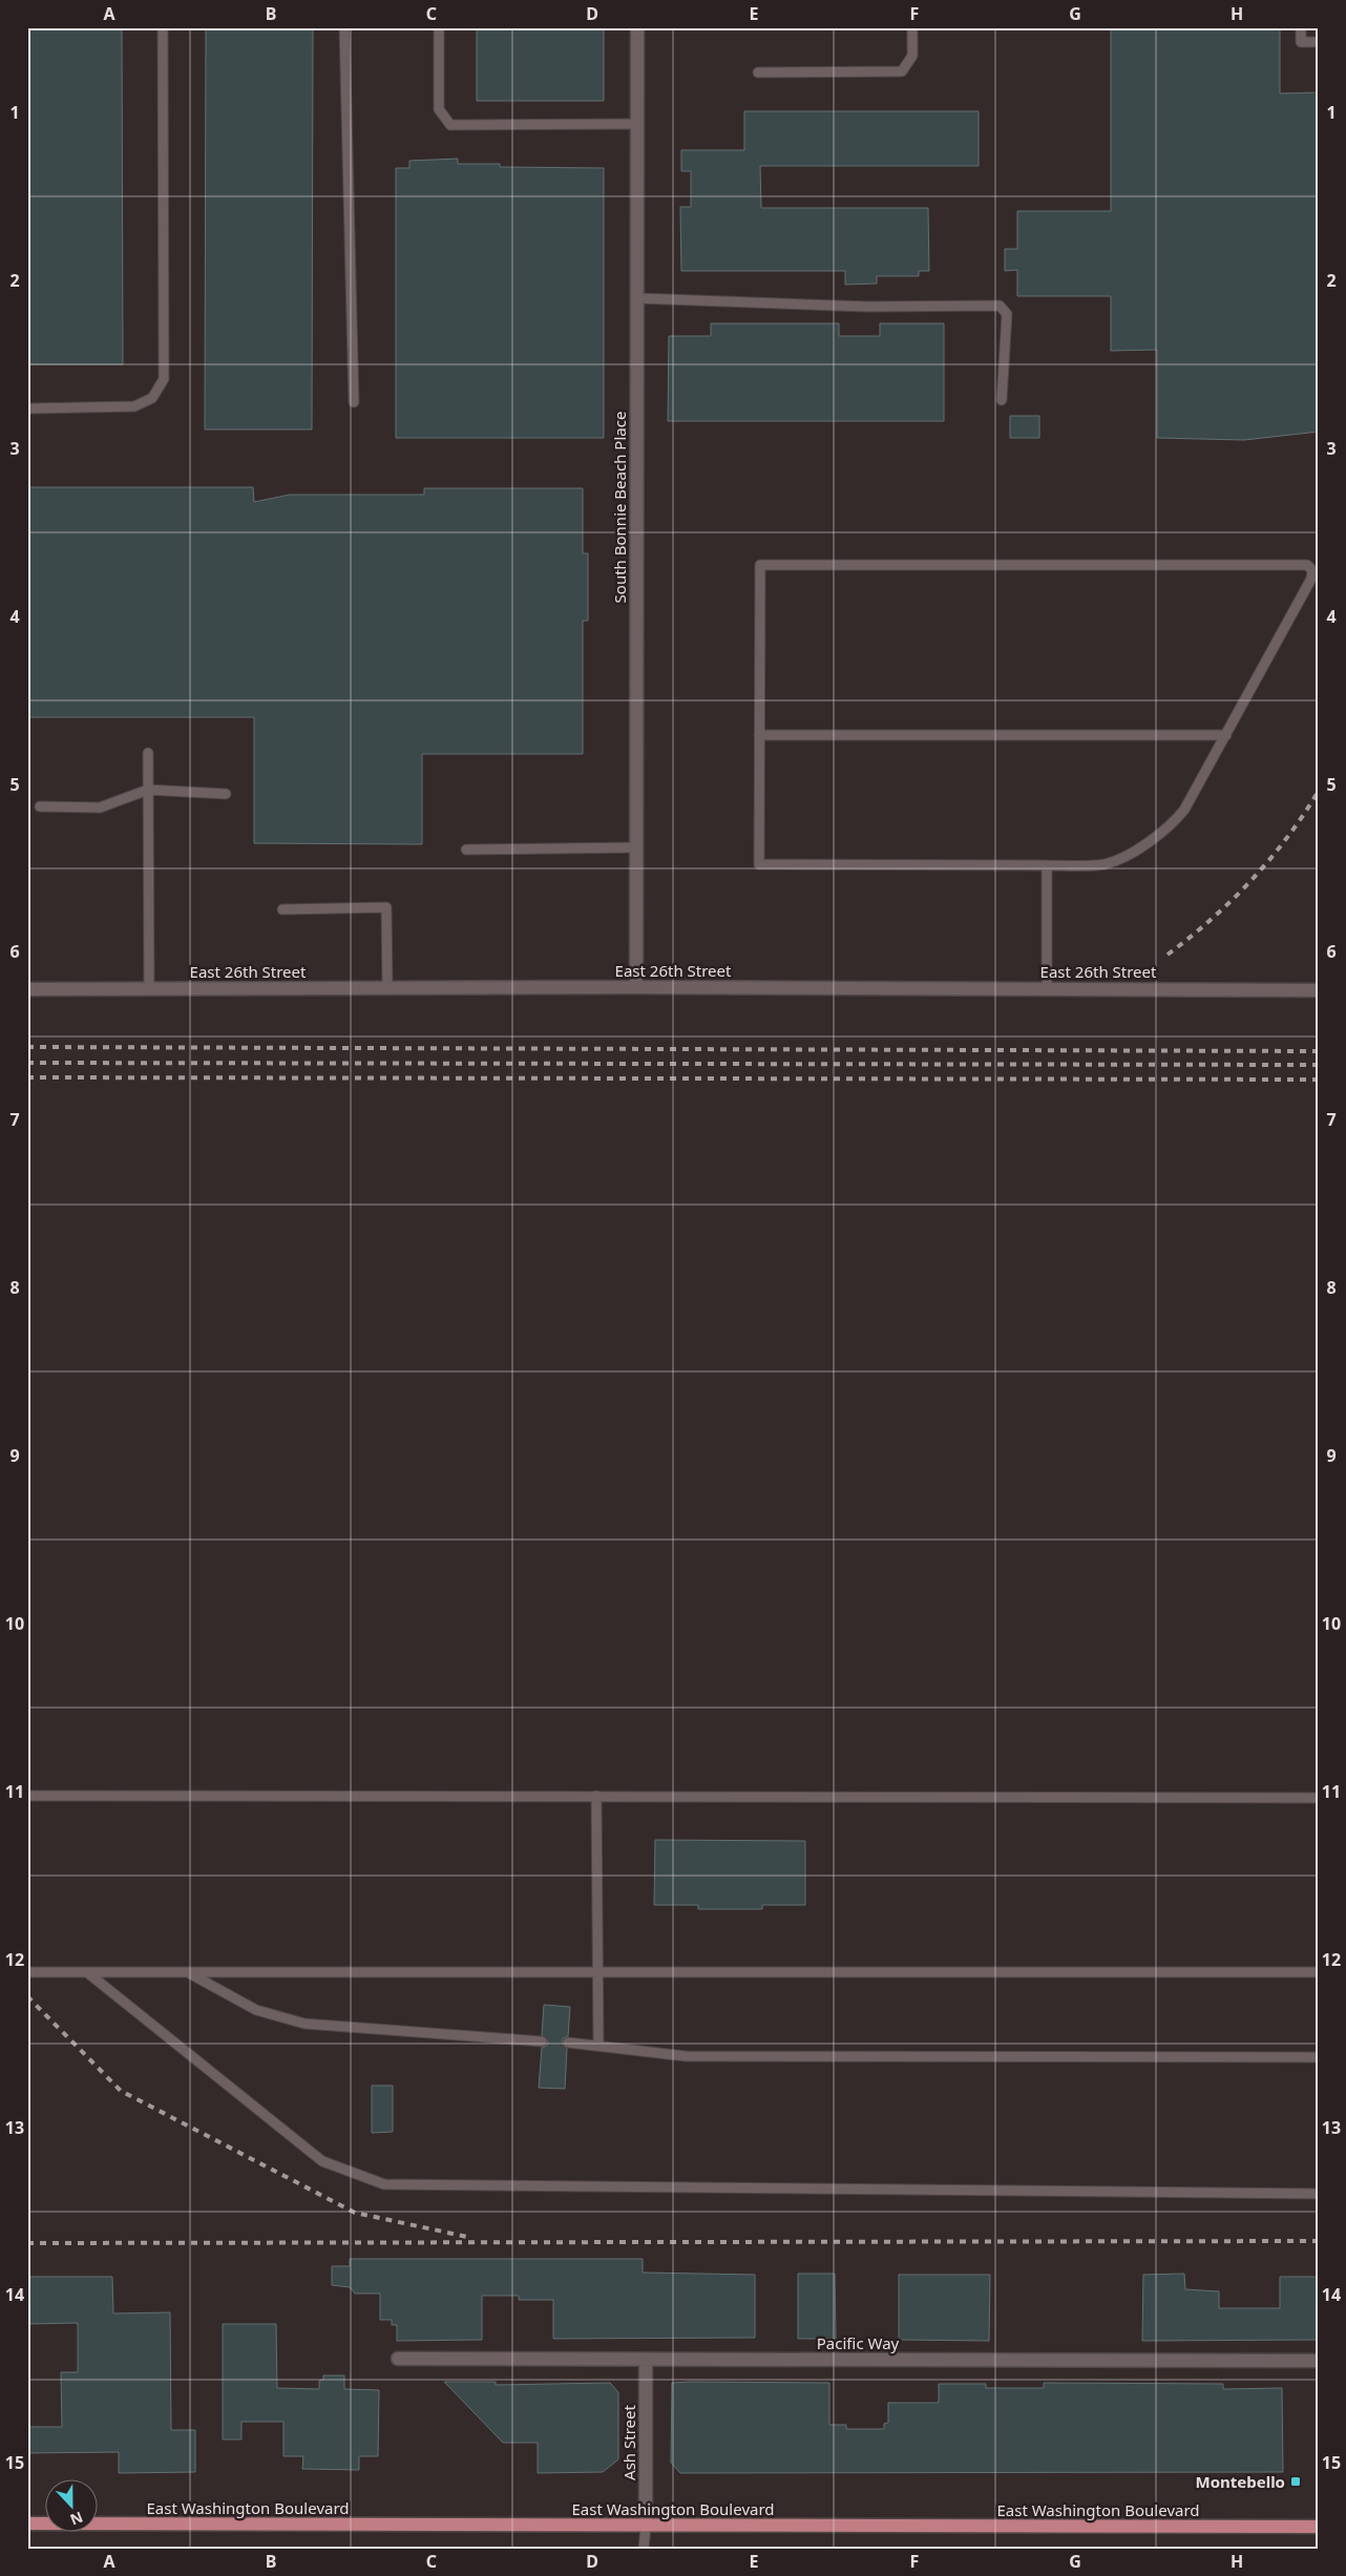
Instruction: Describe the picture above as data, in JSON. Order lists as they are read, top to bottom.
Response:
{
  "streets": {
    "main road": ["East Washington Boulevard"],
    "street": [
      "South Bonnie Beach Place",
      "East 26th Street",
      "Pacific Way",
      "Ash Street"
    ]
  },
  "crossings": [
    ["South Bonnie Beach Place", "East 26th Street"],
    ["Pacific Way", "Ash Street"],
    ["Ash Street", "East Washington Boulevard"]
  ],
  "places": {
    "transit": ["Montebello"]
  },
  "north": "bottom",
  "grid": {
    "columns": [
      "A",
      "B",
      "C",
      "D",
      "E",
      "F",
      "G",
      "H"
    ],
    "rows": [
      "1",
      "2",
      "3",
      "4",
      "5",
      "6",
      "7",
      "8",
      "9",
      "10",
      "11",
      "12",
      "13",
      "14",
      "15"
    ]
  }
}
